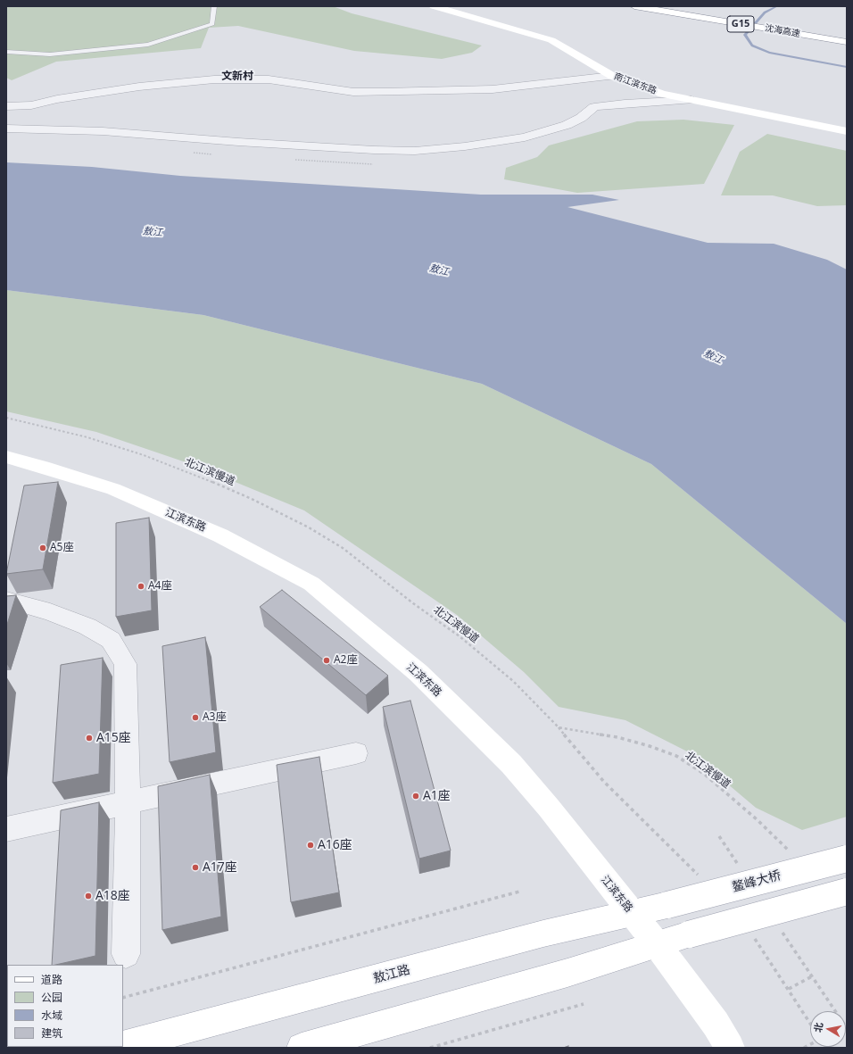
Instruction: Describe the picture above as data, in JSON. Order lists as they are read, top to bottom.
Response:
{
  "streets": {
    "main road": [
      "G15",
      "沈海高速",
      "南江滨东路",
      "江滨东路",
      "鳌峰大桥",
      "敖江路"
    ],
    "path": ["北江滨慢道"]
  },
  "crossings": [
    ["江滨东路", "敖江路"],
    ["鳌峰大桥", "敖江路"]
  ],
  "districts": ["文新村"],
  "water": ["敖江"],
  "places": [
    "A5座",
    "A4座",
    "A2座",
    "A3座",
    "A15座",
    "A1座",
    "A16座",
    "A17座",
    "A18座"
  ],
  "legend": [
    "道路",
    "公园",
    "水域",
    "建筑"
  ],
  "north": "left"
}
